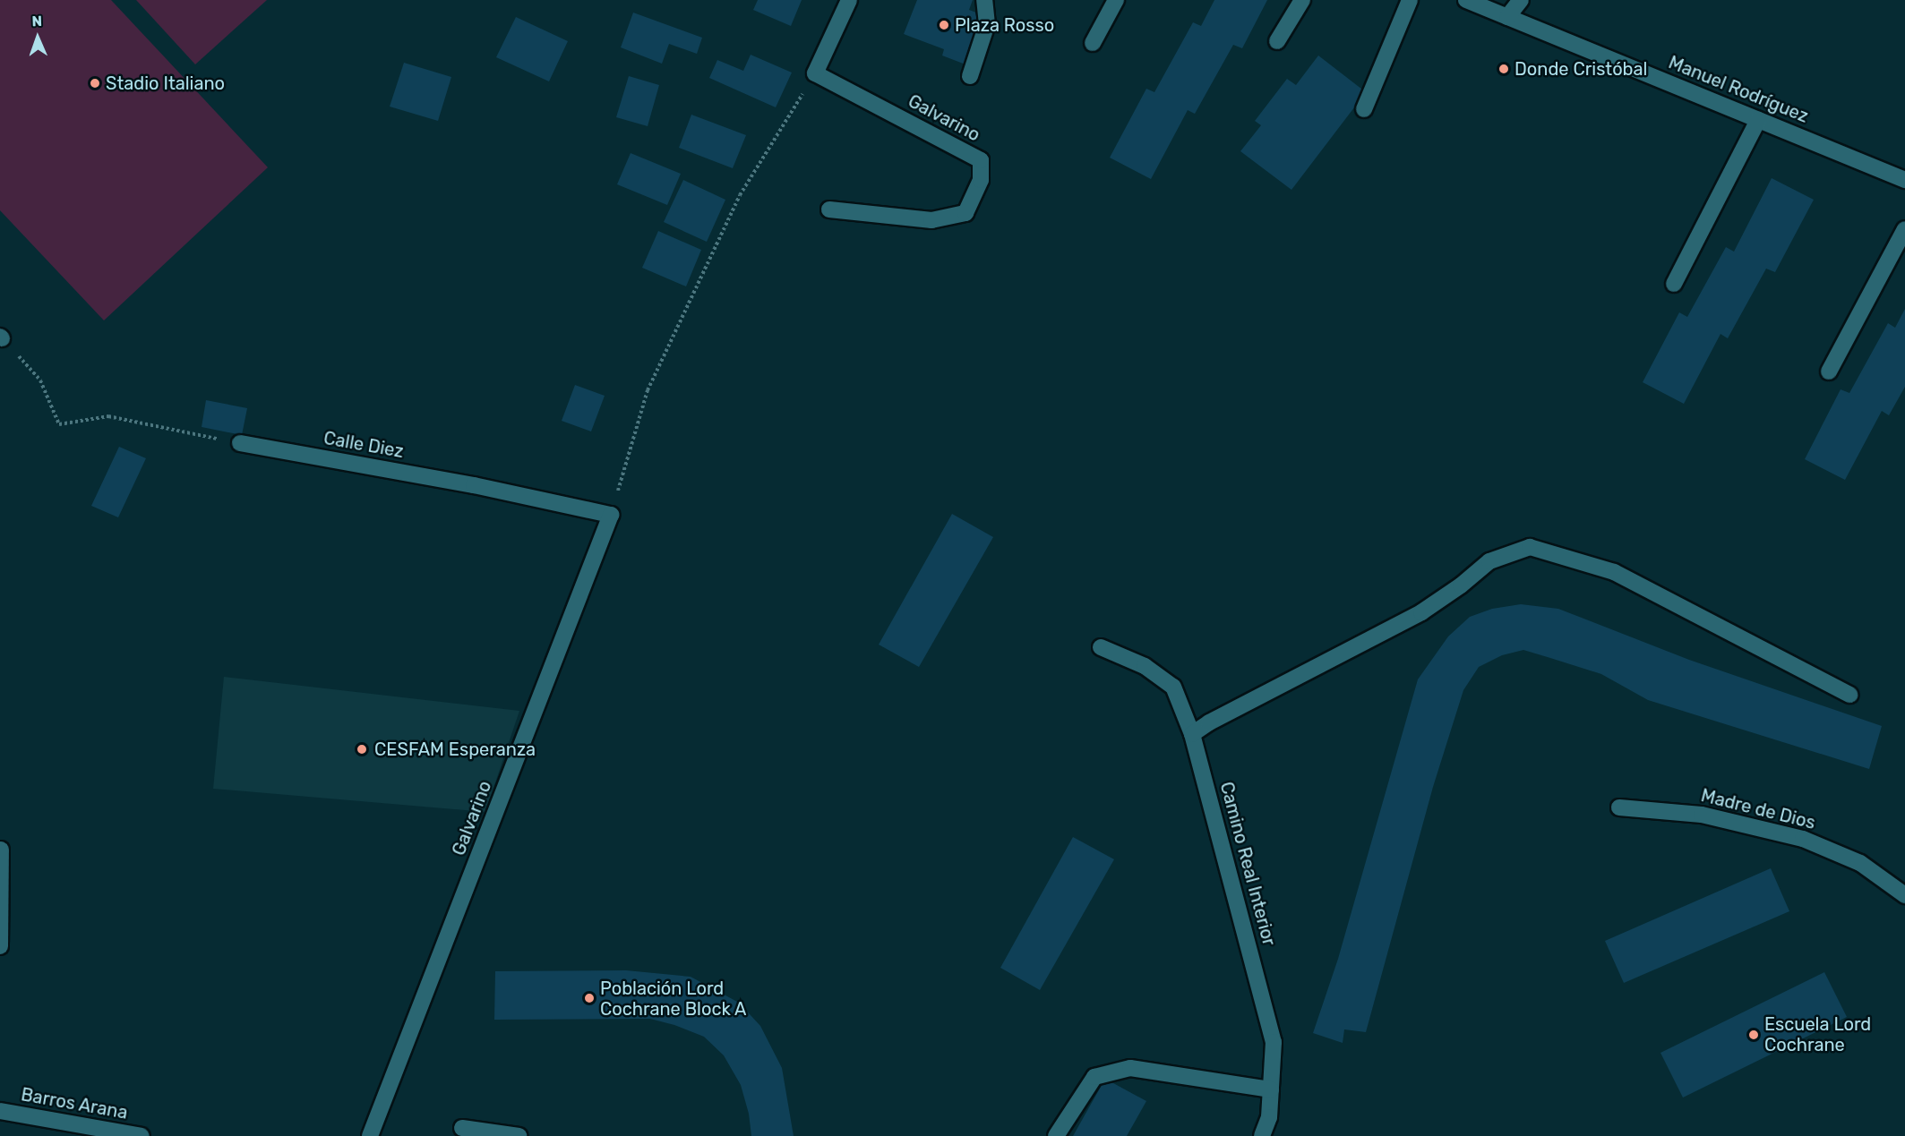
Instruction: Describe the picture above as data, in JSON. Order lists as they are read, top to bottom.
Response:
{
  "streets": {
    "street": [
      "Manuel Rodríguez",
      "Galvarino",
      "Calle Diez",
      "Madre de Dios",
      "Camino Real Interior",
      "Barros Arana"
    ]
  },
  "crossings": [
    ["Galvarino", "Calle Diez"]
  ],
  "places": [
    "Plaza Rosso",
    "Donde Cristóbal",
    "Stadio Italiano",
    "CESFAM Esperanza",
    "Población Lord Cochrane Block A",
    "Escuela Lord Cochrane"
  ],
  "north": "top"
}
